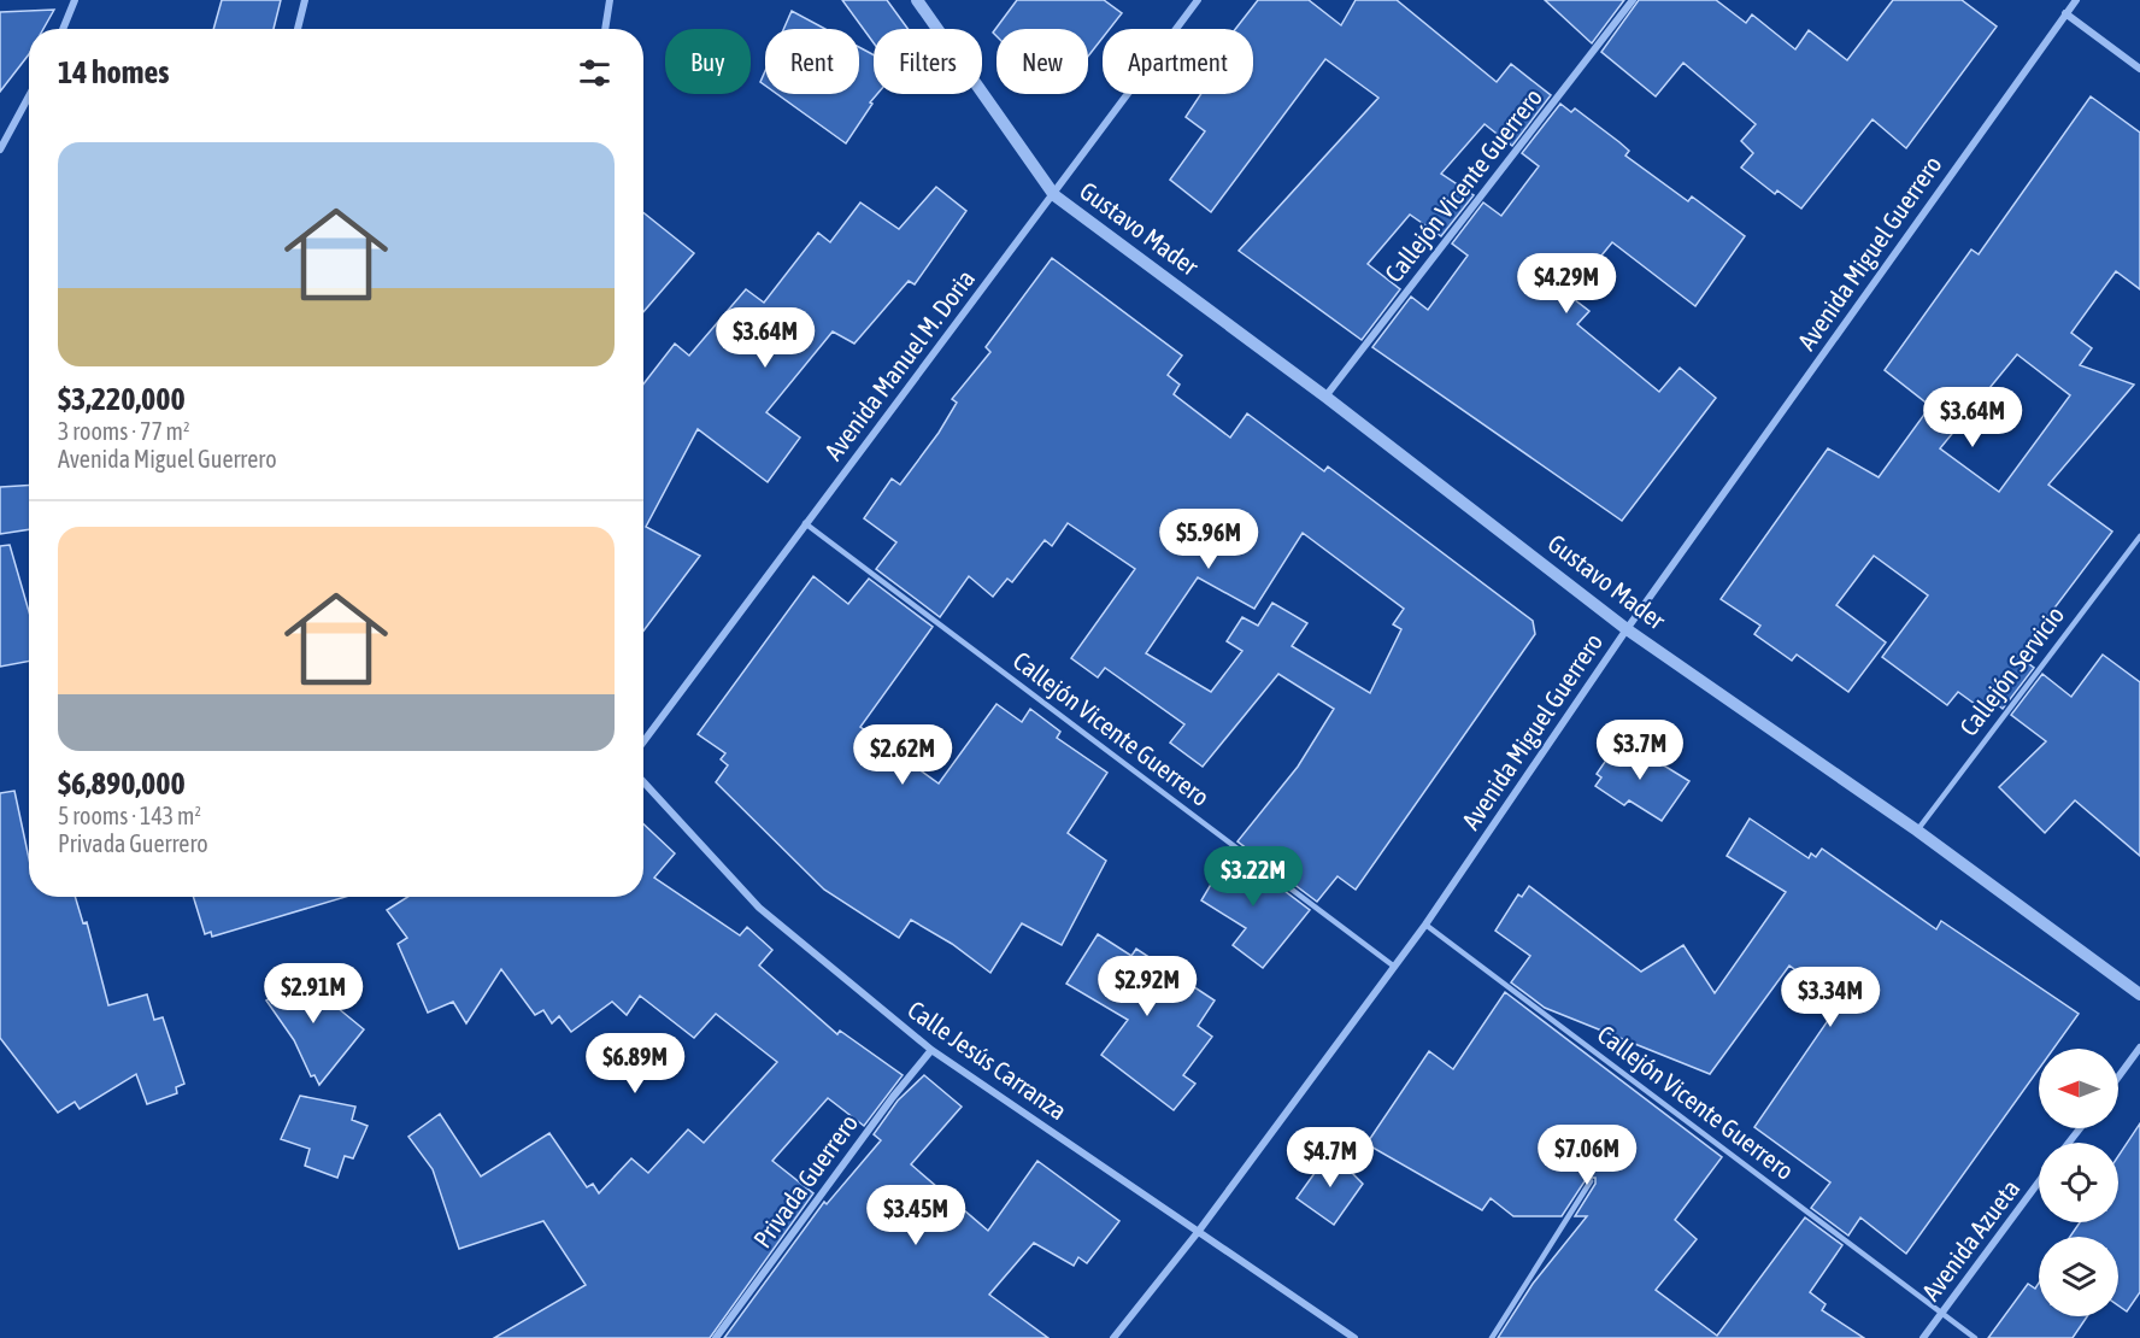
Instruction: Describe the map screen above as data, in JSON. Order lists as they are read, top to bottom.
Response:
{
  "streets": {
    "street": [
      "Callejón Vicente Guerrero",
      "Gustavo Mader",
      "Avenida Miguel Guerrero",
      "Avenida Manuel M. Doria",
      "Calle Jesús Carranza",
      "Privada Guerrero",
      "Avenida Azueta"
    ],
    "lane": ["Callejón Servicio"]
  },
  "crossings": [
    ["Callejón Vicente Guerrero", "Gustavo Mader"],
    ["Callejón Vicente Guerrero", "Avenida Miguel Guerrero"],
    ["Callejón Vicente Guerrero", "Avenida Manuel M. Doria"],
    ["Callejón Vicente Guerrero", "Avenida Azueta"],
    ["Gustavo Mader", "Avenida Miguel Guerrero"],
    ["Gustavo Mader", "Avenida Manuel M. Doria"],
    ["Gustavo Mader", "Callejón Servicio"],
    ["Avenida Miguel Guerrero", "Calle Jesús Carranza"],
    ["Calle Jesús Carranza", "Privada Guerrero"]
  ],
  "north": "left",
  "page": {
    "chip": [
      "Buy",
      "Rent",
      "Filters",
      "New",
      "Apartment"
    ],
    "heading": "14 homes",
    "list": [
      {
        "name": "$3,220,000",
        "note": "3 rooms · 77 m² · Avenida Miguel Guerrero"
      },
      {
        "name": "$6,890,000",
        "note": "5 rooms · 143 m² · Privada Guerrero"
      }
    ],
    "price": [
      "$4.29M",
      "$3.64M",
      "$3.64M",
      "$5.96M",
      "$3.7M",
      "$2.62M",
      "$3.22M",
      "$2.92M",
      "$2.91M",
      "$3.34M",
      "$6.89M",
      "$7.06M",
      "$4.7M",
      "$3.45M"
    ]
  }
}
